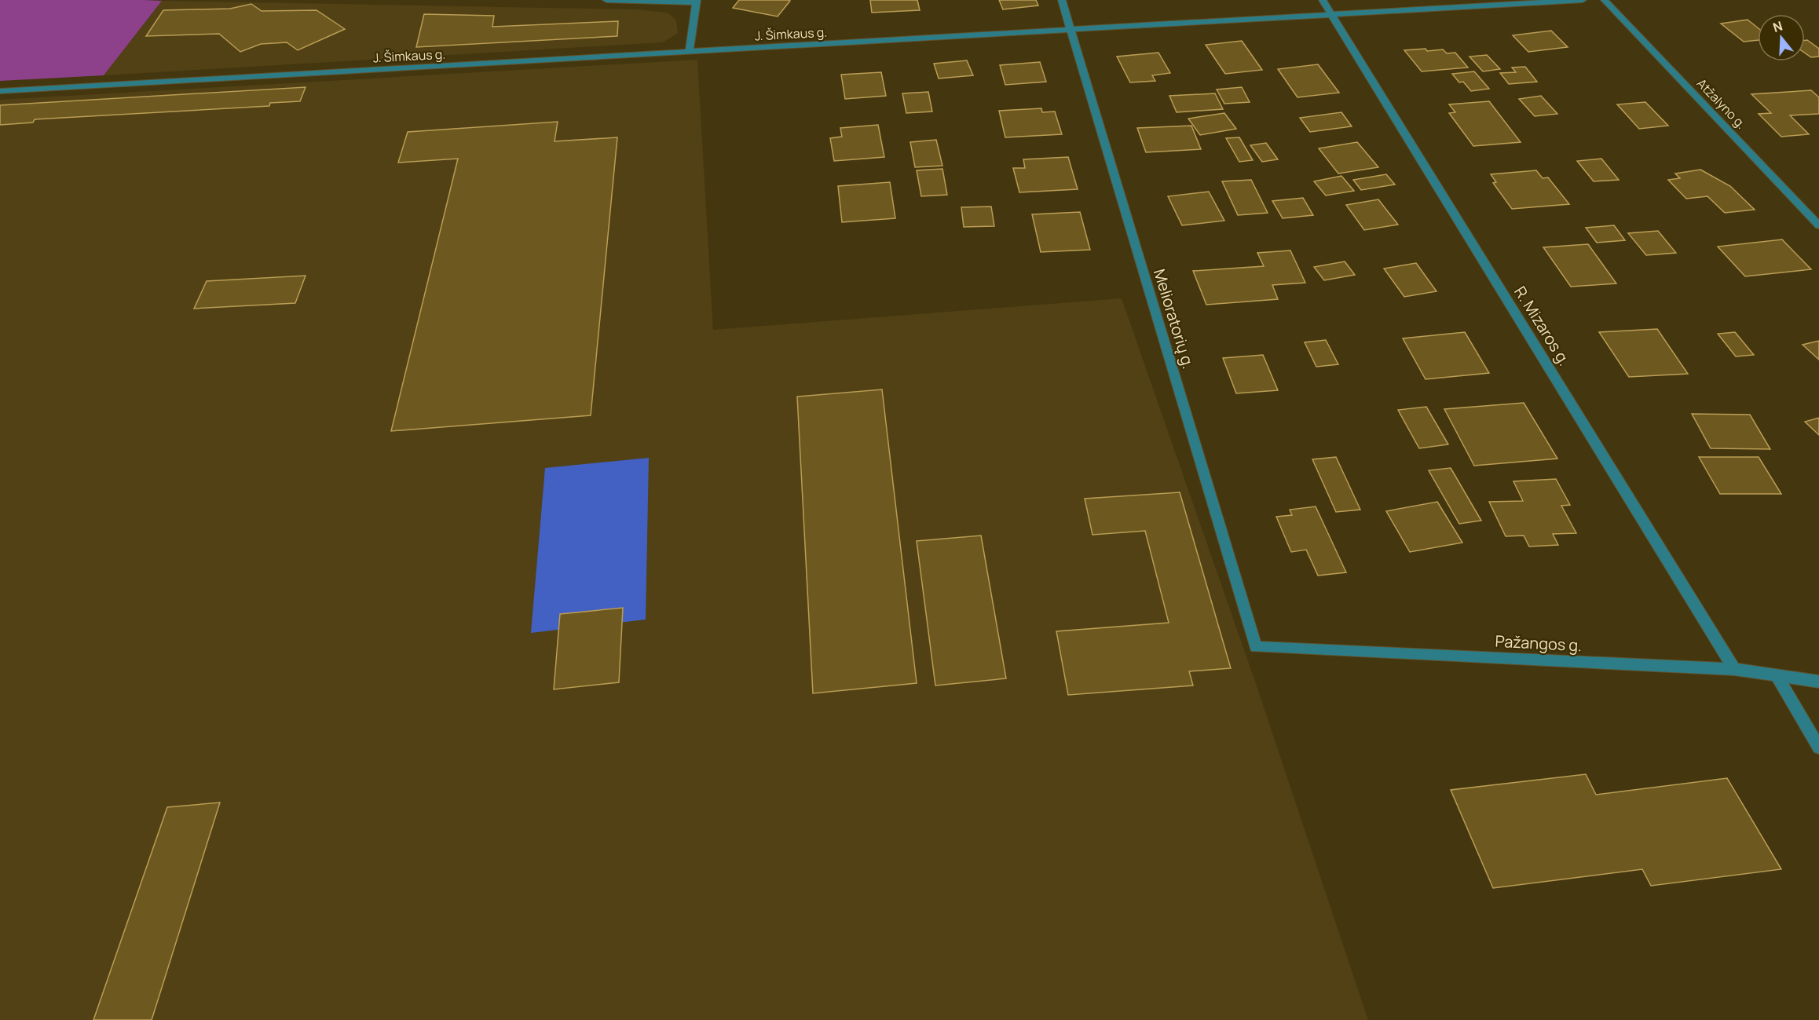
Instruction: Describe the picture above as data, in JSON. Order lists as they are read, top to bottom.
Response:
{
  "streets": {
    "street": [
      "J. Šimkaus g.",
      "Atžalyno g.",
      "Melioratorių g.",
      "R. Mizaros g.",
      "Pažangos g."
    ]
  },
  "crossings": [
    ["J. Šimkaus g.", "Melioratorių g."],
    ["J. Šimkaus g.", "R. Mizaros g."],
    ["Melioratorių g.", "Pažangos g."],
    ["R. Mizaros g.", "Pažangos g."]
  ],
  "north": "top"
}
